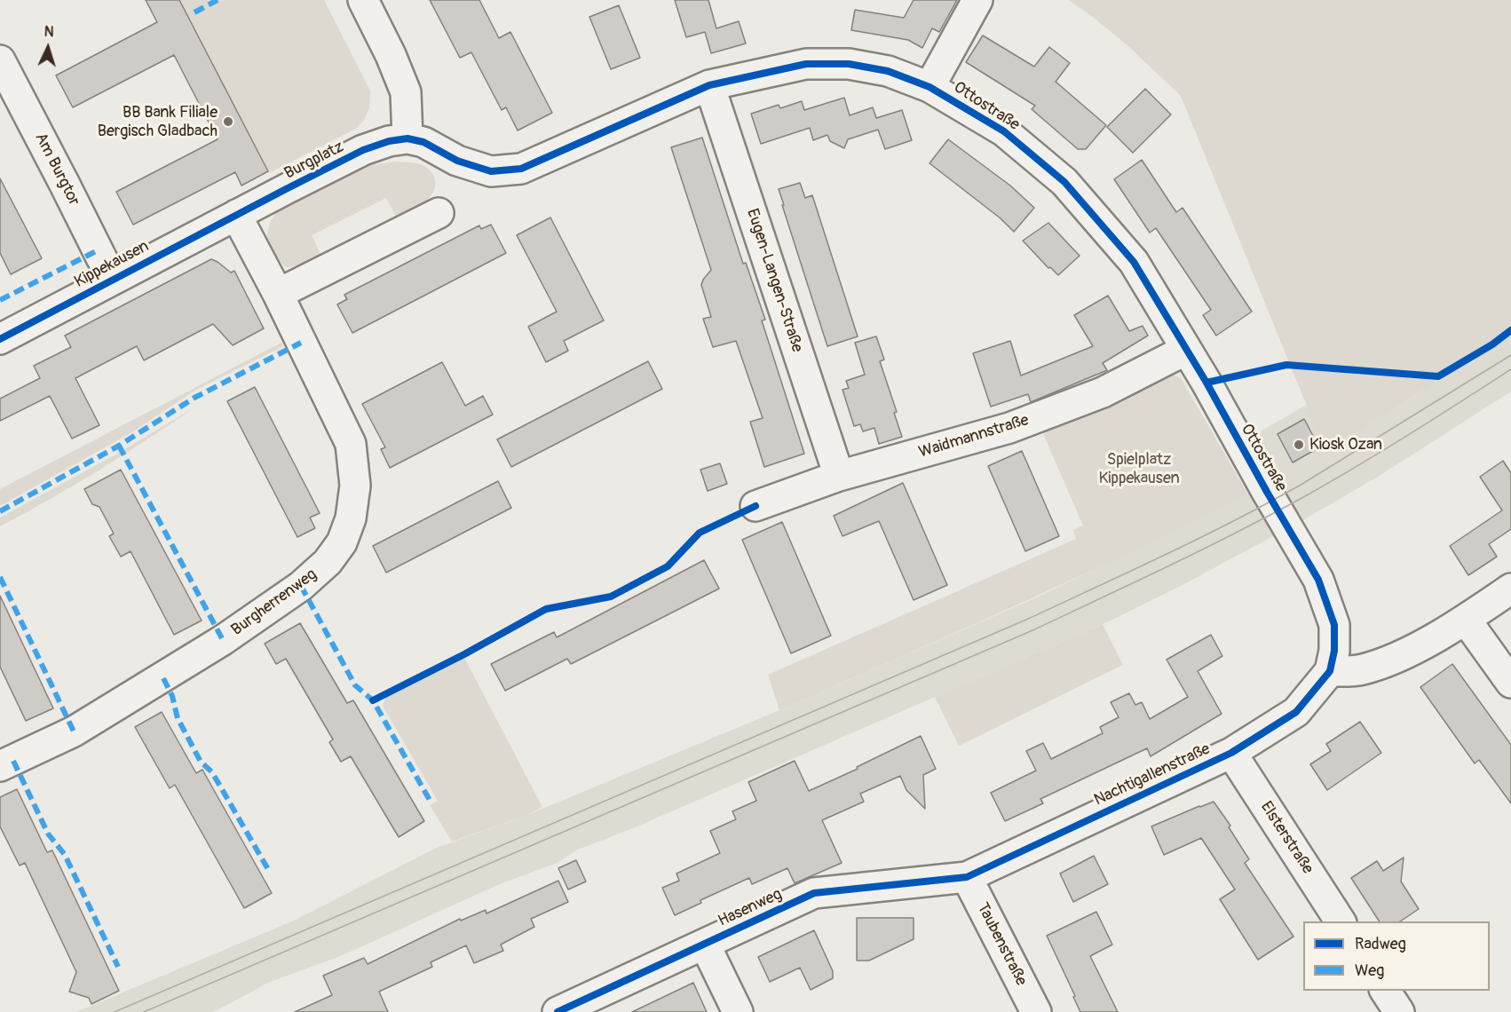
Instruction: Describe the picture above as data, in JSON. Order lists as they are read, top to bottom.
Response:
{
  "streets": {
    "street": [
      "Ottostraße",
      "Burgplatz",
      "Am Burgtor",
      "Kippekausen",
      "Eugen-Langen-Straße",
      "Waidmannstraße",
      "Burgherrenweg",
      "Nachtigallenstraße",
      "Elsterstraße",
      "Hasenweg",
      "Taubenstraße"
    ]
  },
  "crossings": [
    ["Ottostraße", "Burgplatz"],
    ["Ottostraße", "Eugen-Langen-Straße"],
    ["Ottostraße", "Waidmannstraße"],
    ["Ottostraße", "Nachtigallenstraße"],
    ["Burgplatz", "Kippekausen"],
    ["Burgplatz", "Burgherrenweg"],
    ["Am Burgtor", "Kippekausen"],
    ["Kippekausen", "Burgherrenweg"],
    ["Eugen-Langen-Straße", "Waidmannstraße"],
    ["Nachtigallenstraße", "Elsterstraße"],
    ["Nachtigallenstraße", "Hasenweg"],
    ["Nachtigallenstraße", "Taubenstraße"],
    ["Hasenweg", "Taubenstraße"]
  ],
  "parks": ["Spielplatz Kippekausen"],
  "places": ["BB Bank Filiale Bergisch Gladbach", "Kiosk Ozan"],
  "legend": ["Radweg", "Weg"],
  "north": "top"
}
